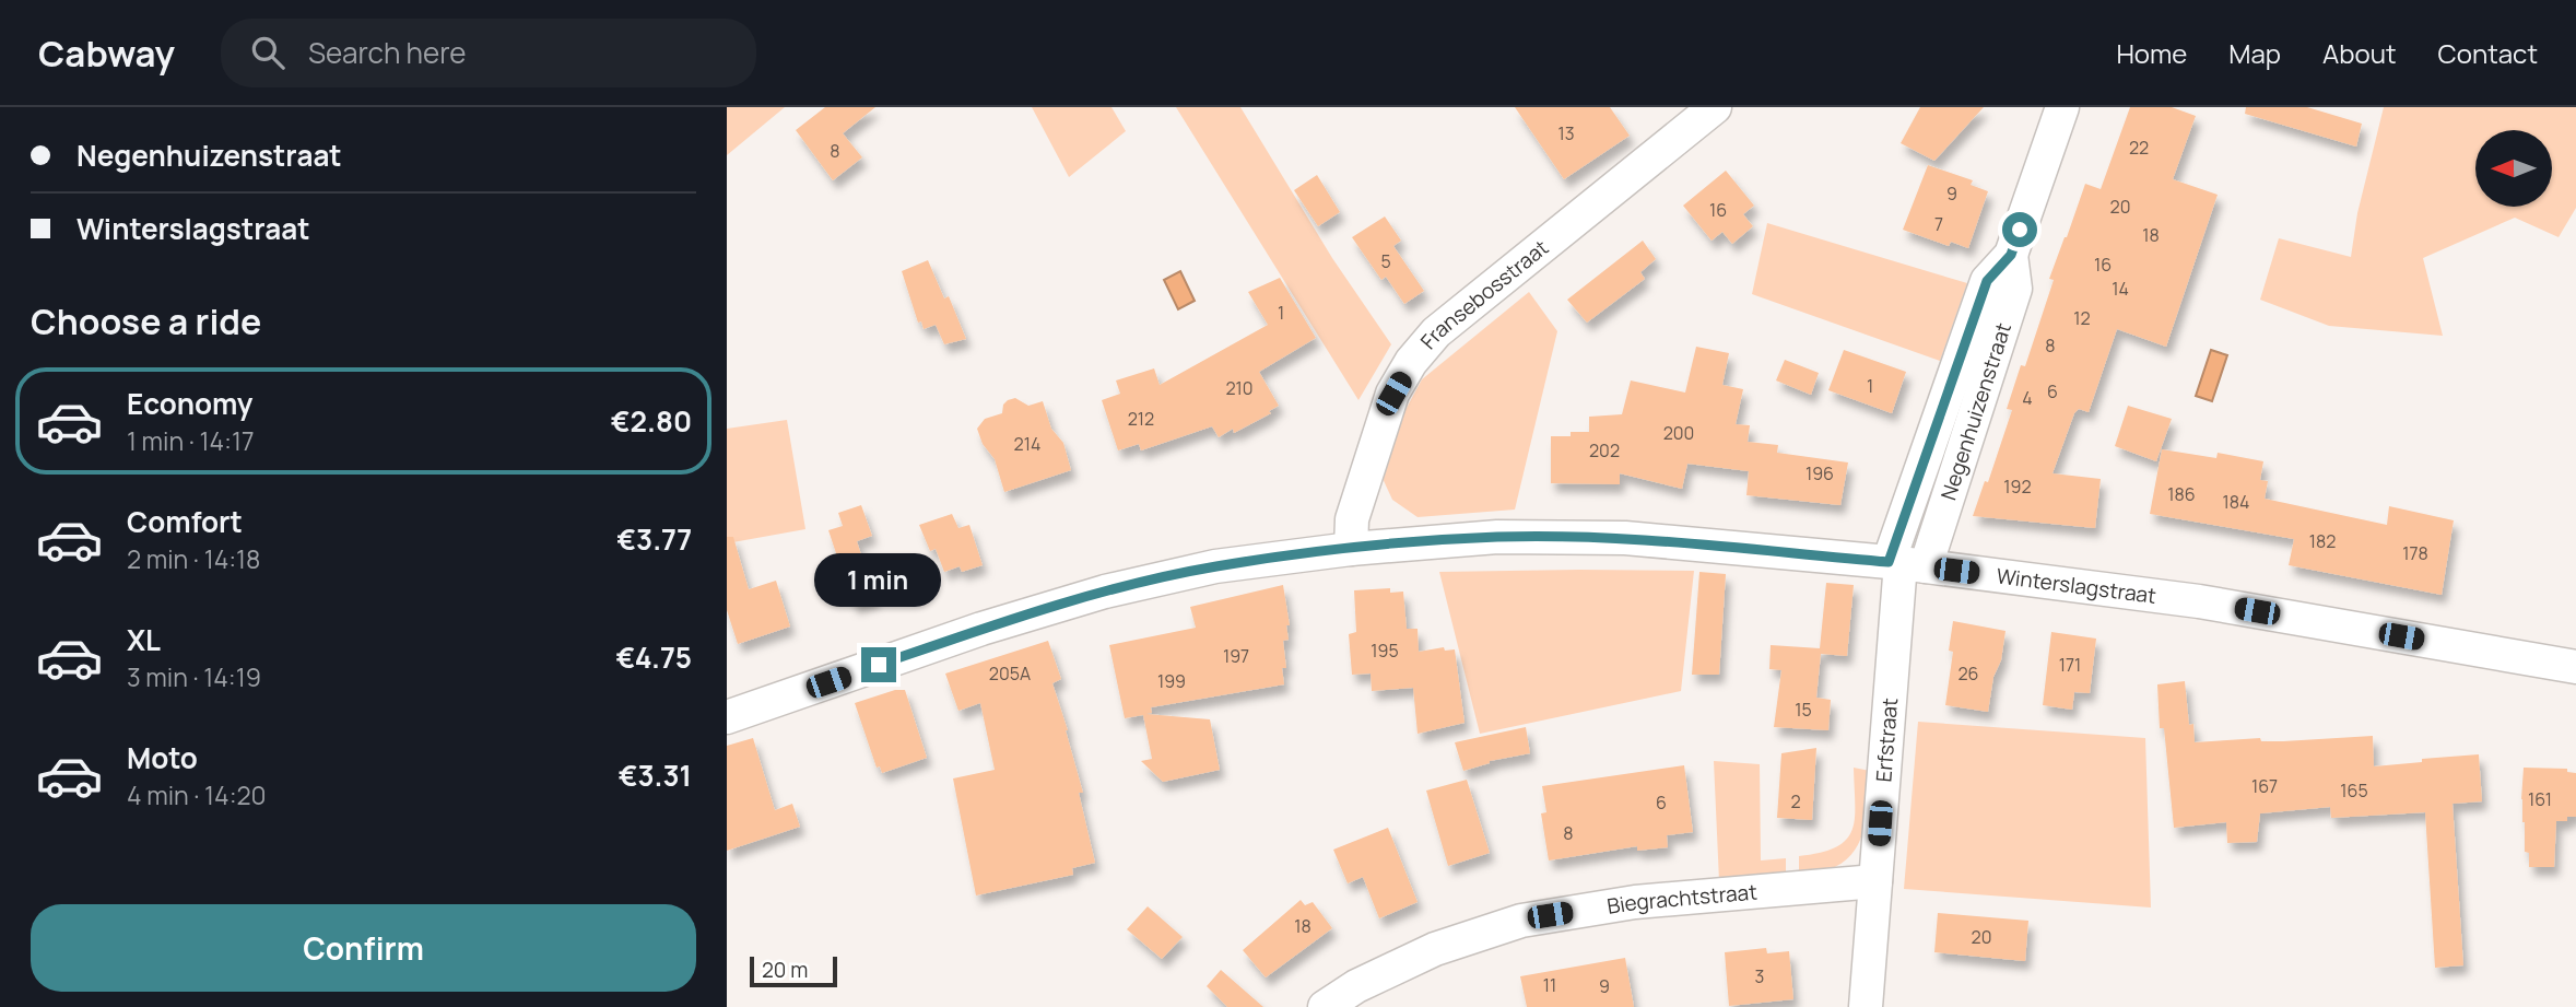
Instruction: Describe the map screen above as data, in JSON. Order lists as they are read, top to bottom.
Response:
{
  "streets": {
    "street": [
      "Fransebosstraat",
      "Negenhuizenstraat",
      "Winterslagstraat",
      "Erfstraat",
      "Biegrachtstraat"
    ]
  },
  "crossings": [
    ["Fransebosstraat", "Winterslagstraat"],
    ["Negenhuizenstraat", "Winterslagstraat"],
    ["Negenhuizenstraat", "Erfstraat"],
    ["Winterslagstraat", "Erfstraat"],
    ["Erfstraat", "Biegrachtstraat"]
  ],
  "house_numbers": [
    "13",
    "22",
    "8",
    "9",
    "20",
    "16",
    "7",
    "18",
    "5",
    "16",
    "14",
    "1",
    "12",
    "8",
    "1",
    "210",
    "6",
    "4",
    "212",
    "200",
    "214",
    "202",
    "196",
    "192",
    "186",
    "184",
    "182",
    "178",
    "195",
    "197",
    "171",
    "205A",
    "26",
    "199",
    "15",
    "167",
    "165",
    "161",
    "2",
    "6",
    "8",
    "18",
    "20",
    "3",
    "11",
    "9"
  ],
  "scale_bar": "20 m",
  "north": "left",
  "page": {
    "header": "Cabway",
    "search": "Search here",
    "nav": [
      "Home",
      "Map",
      "About",
      "Contact"
    ],
    "banner": ["Negenhuizenstraat", "Winterslagstraat"],
    "heading": "Choose a ride",
    "list": [
      {
        "name": "Economy",
        "note": "1 min · 14:17",
        "value": "€2.80"
      },
      {
        "name": "Comfort",
        "note": "2 min · 14:18",
        "value": "€3.77"
      },
      {
        "name": "XL",
        "note": "3 min · 14:19",
        "value": "€4.75"
      },
      {
        "name": "Moto",
        "note": "4 min · 14:20",
        "value": "€3.31"
      }
    ],
    "bubble": "1 min",
    "buttons": "Confirm",
    "scale": "20 m"
  }
}
